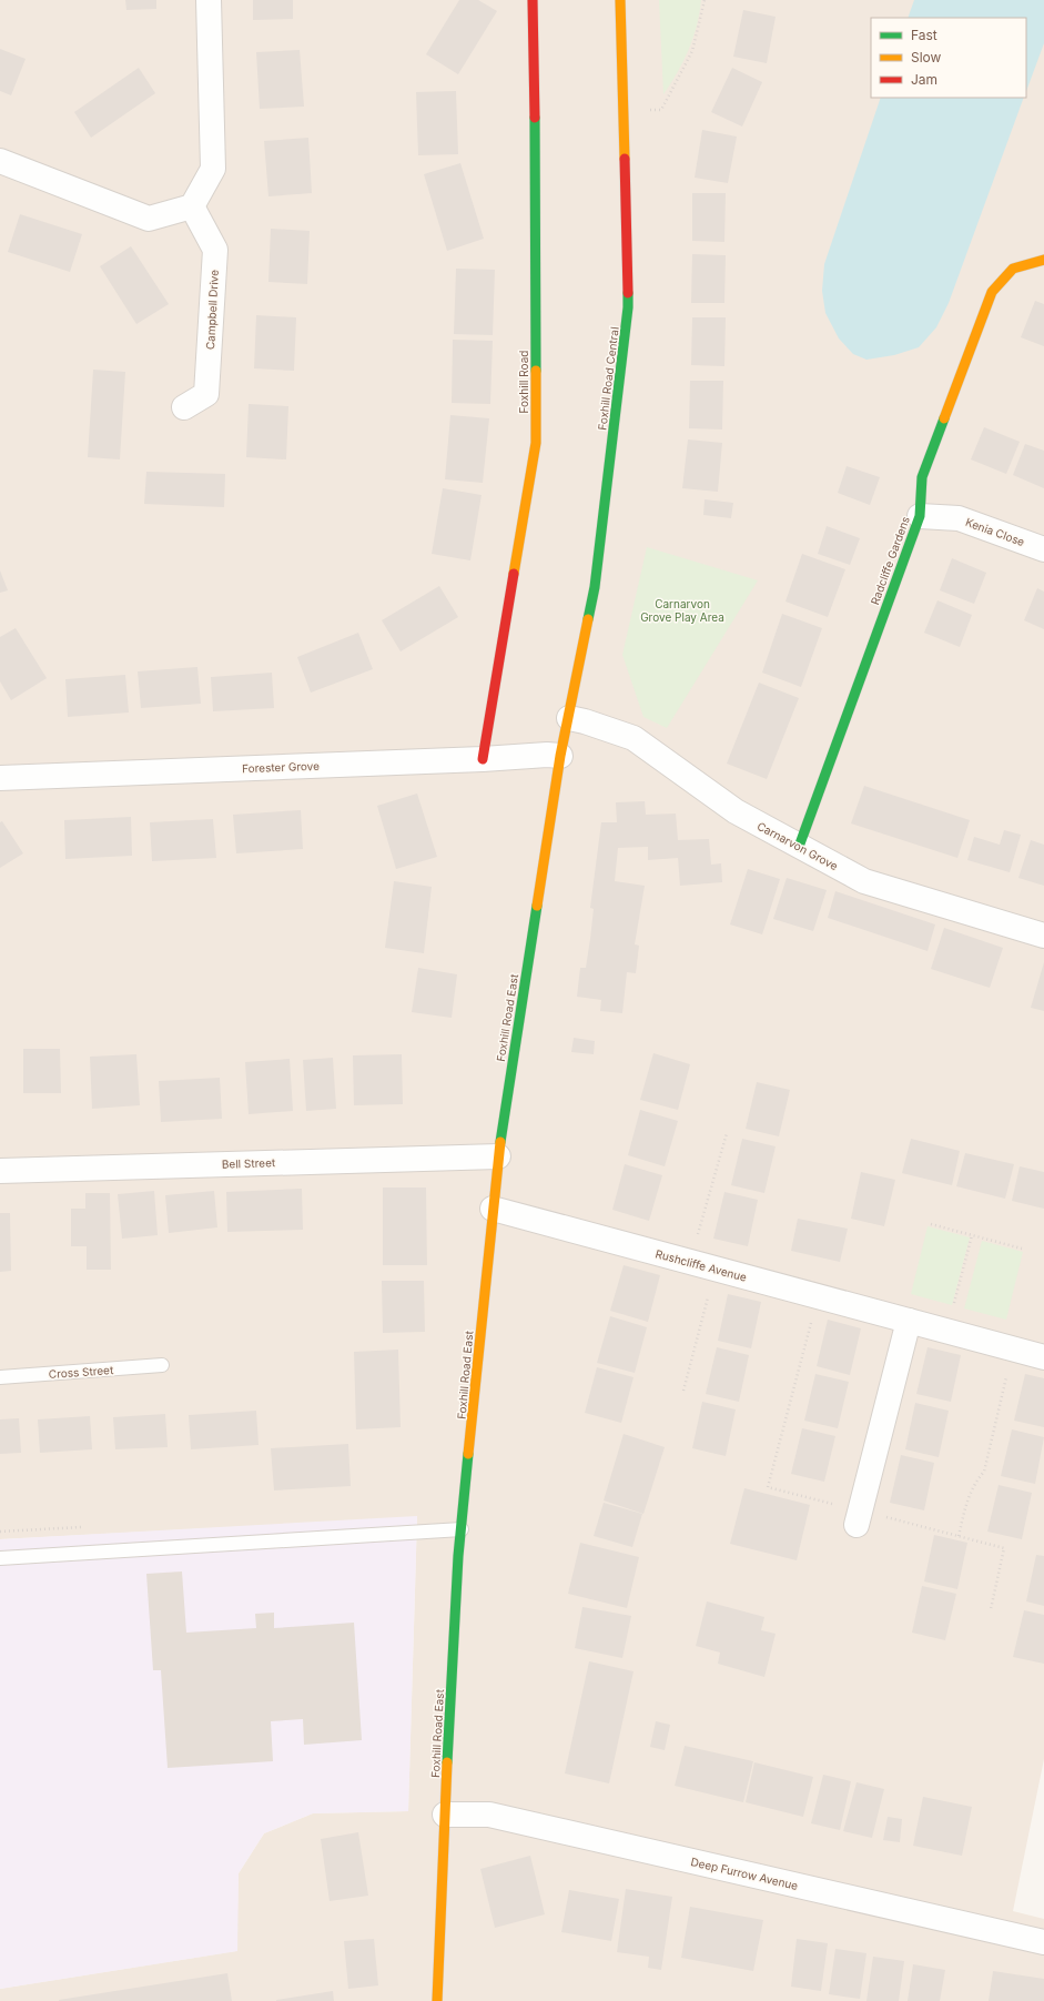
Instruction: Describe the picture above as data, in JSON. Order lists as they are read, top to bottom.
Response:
{
  "streets": {
    "street": [
      "Campbell Drive",
      "Foxhill Road Central",
      "Foxhill Road",
      "Kenia Close",
      "Radcliffe Gardens",
      "Forester Grove",
      "Carnarvon Grove",
      "Foxhill Road East",
      "Bell Street",
      "Rushcliffe Avenue",
      "Deep Furrow Avenue"
    ],
    "lane": ["Cross Street"]
  },
  "crossings": [
    ["Foxhill Road Central", "Forester Grove"],
    ["Foxhill Road Central", "Carnarvon Grove"],
    ["Foxhill Road Central", "Foxhill Road East"],
    ["Foxhill Road", "Forester Grove"],
    ["Kenia Close", "Radcliffe Gardens"],
    ["Radcliffe Gardens", "Carnarvon Grove"],
    ["Forester Grove", "Foxhill Road East"],
    ["Foxhill Road East", "Bell Street"],
    ["Foxhill Road East", "Rushcliffe Avenue"],
    ["Foxhill Road East", "Deep Furrow Avenue"]
  ],
  "parks": ["Carnarvon Grove Play Area"],
  "legend": ["Fast", "Slow", "Jam"]
}
